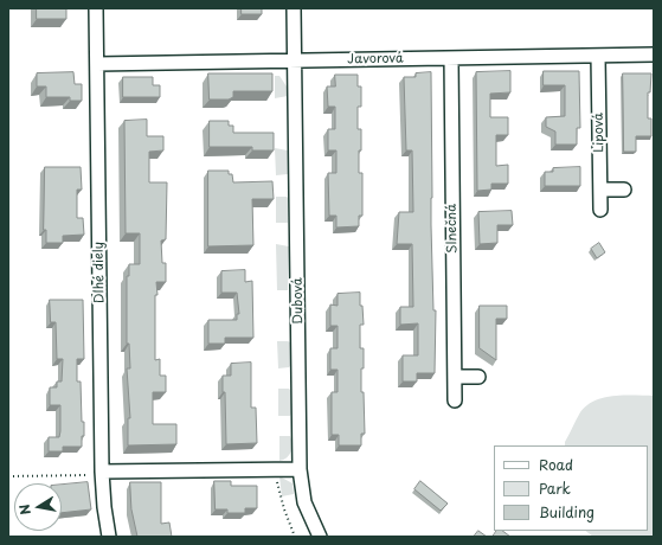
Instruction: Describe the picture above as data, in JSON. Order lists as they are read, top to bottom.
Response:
{
  "streets": {
    "street": [
      "Javorová",
      "Lipová",
      "Slnečná",
      "Dlhé diely",
      "Dubová"
    ]
  },
  "crossings": [
    ["Javorová", "Lipová"],
    ["Javorová", "Slnečná"],
    ["Javorová", "Dlhé diely"],
    ["Javorová", "Dubová"]
  ],
  "legend": ["Road", "Park", "Building"],
  "north": "left"
}
